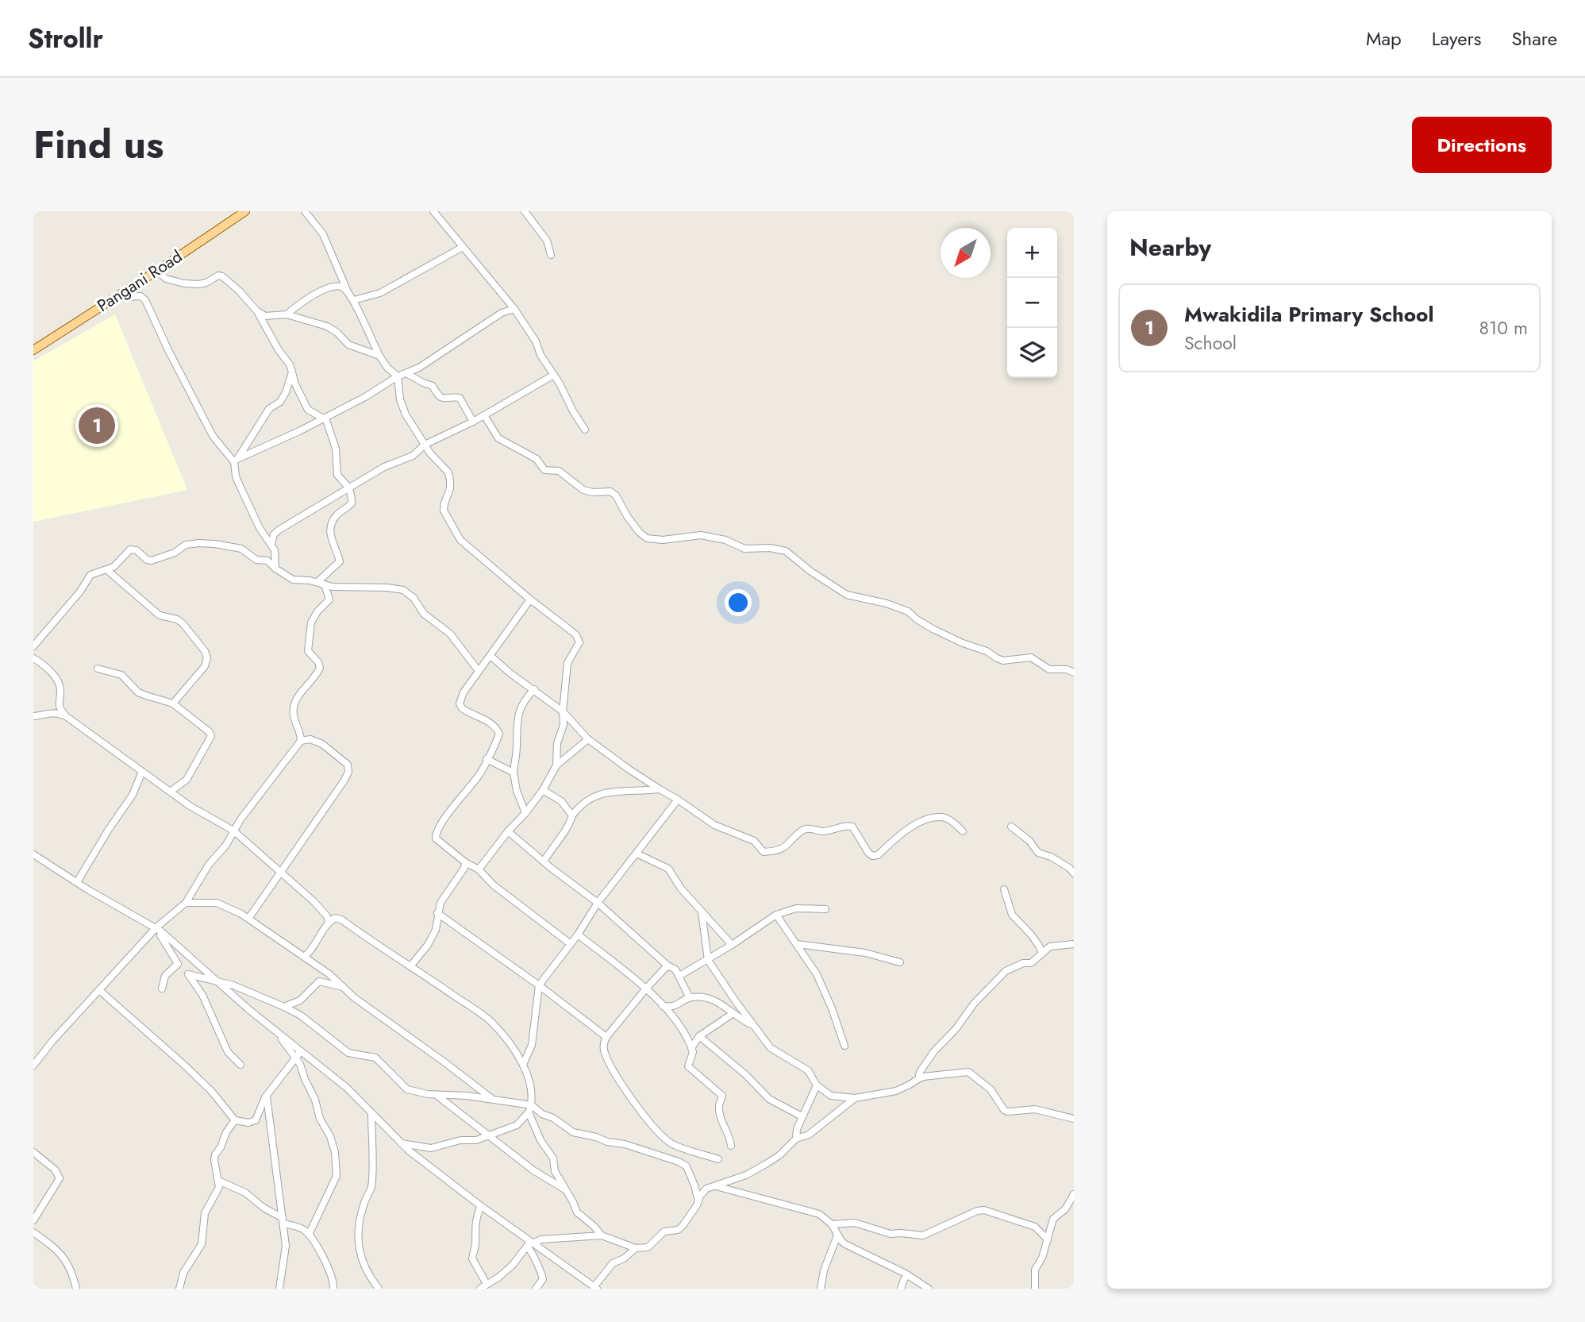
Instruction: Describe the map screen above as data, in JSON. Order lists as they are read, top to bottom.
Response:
{
  "streets": {
    "main road": ["Pangani Road"]
  },
  "north": "bottom left",
  "page": {
    "header": "Strollr",
    "nav": ["Map", "Layers", "Share"],
    "title": "Find us",
    "buttons": "Directions",
    "heading": "Nearby",
    "map_buttons": ["+", "−"],
    "list": [
      {
        "mark": "1",
        "name": "Mwakidila Primary School",
        "note": "School",
        "value": "810 m"
      }
    ],
    "pins": "1"
  }
}
